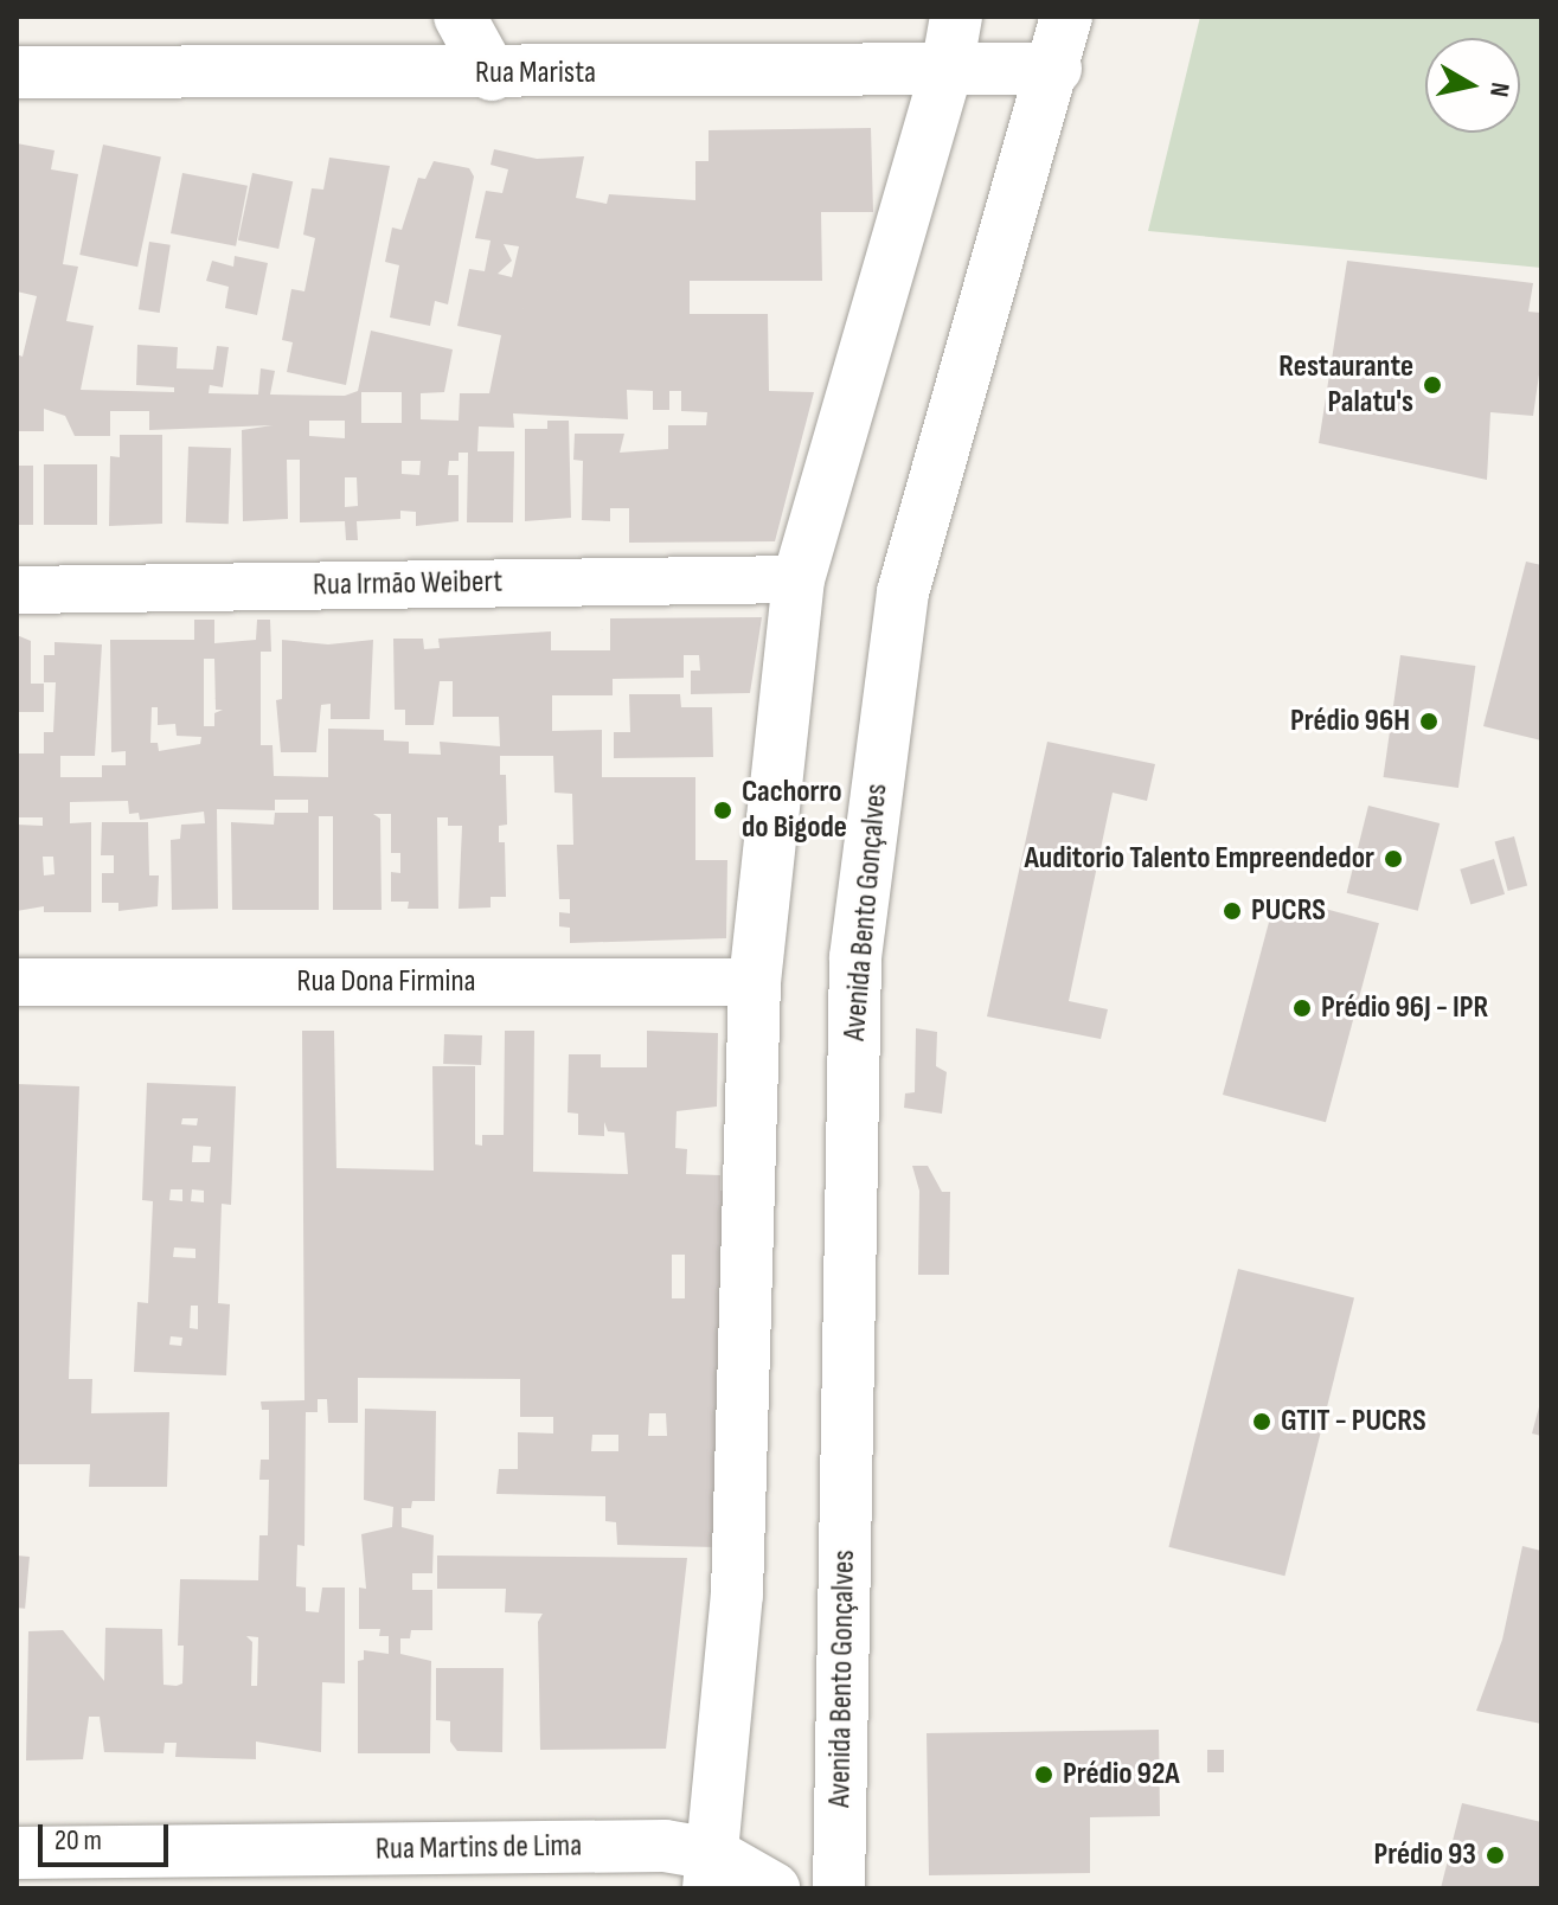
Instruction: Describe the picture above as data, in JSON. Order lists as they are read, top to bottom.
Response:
{
  "streets": {
    "main road": ["Rua Marista", "Avenida Bento Gonçalves", "Rua Martins de Lima"],
    "street": ["Rua Irmão Weibert", "Rua Dona Firmina"]
  },
  "crossings": [
    ["Rua Marista", "Avenida Bento Gonçalves"]
  ],
  "places": [
    "Restaurante Palatu's",
    "Prédio 96H",
    "Cachorro do Bigode",
    "Auditorio Talento Empreendedor",
    "PUCRS",
    "Prédio 96J - IPR",
    "GTIT - PUCRS",
    "Prédio 92A",
    "Prédio 93"
  ],
  "scale_bar": "20 m",
  "north": "right"
}
